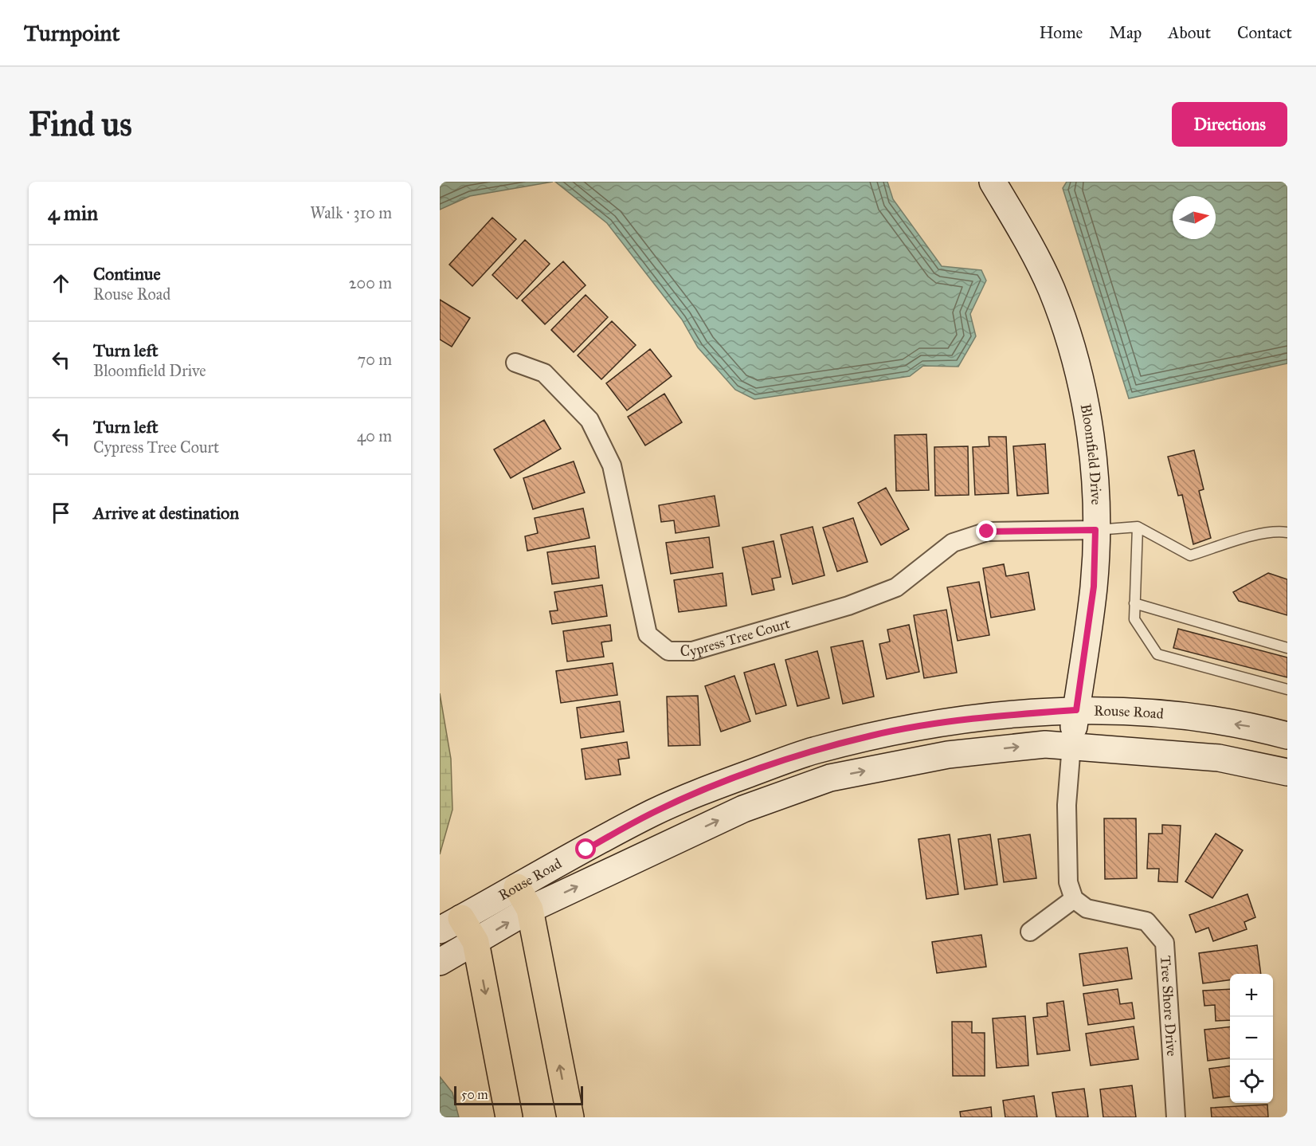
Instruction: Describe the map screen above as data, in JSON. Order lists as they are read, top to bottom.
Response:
{
  "streets": {
    "street": [
      "Bloomfield Drive",
      "Cypress Tree Court",
      "Rouse Road",
      "Tree Shore Drive"
    ]
  },
  "crossings": [
    ["Bloomfield Drive", "Cypress Tree Court"],
    ["Bloomfield Drive", "Rouse Road"]
  ],
  "scale_bar": "50 m",
  "north": "right",
  "page": {
    "header": "Turnpoint",
    "nav": [
      "Home",
      "Map",
      "About",
      "Contact"
    ],
    "buttons": "Directions",
    "title": "Find us",
    "heading": ["4 min", "Walk · 310 m"],
    "list": [
      ["Continue", "Rouse Road", "200 m"],
      ["Turn left", "Bloomfield Drive", "70 m"],
      ["Turn left", "Cypress Tree Court", "40 m"],
      "Arrive at destination"
    ],
    "map_buttons": ["+", "−"],
    "scale": "50 m"
  }
}
